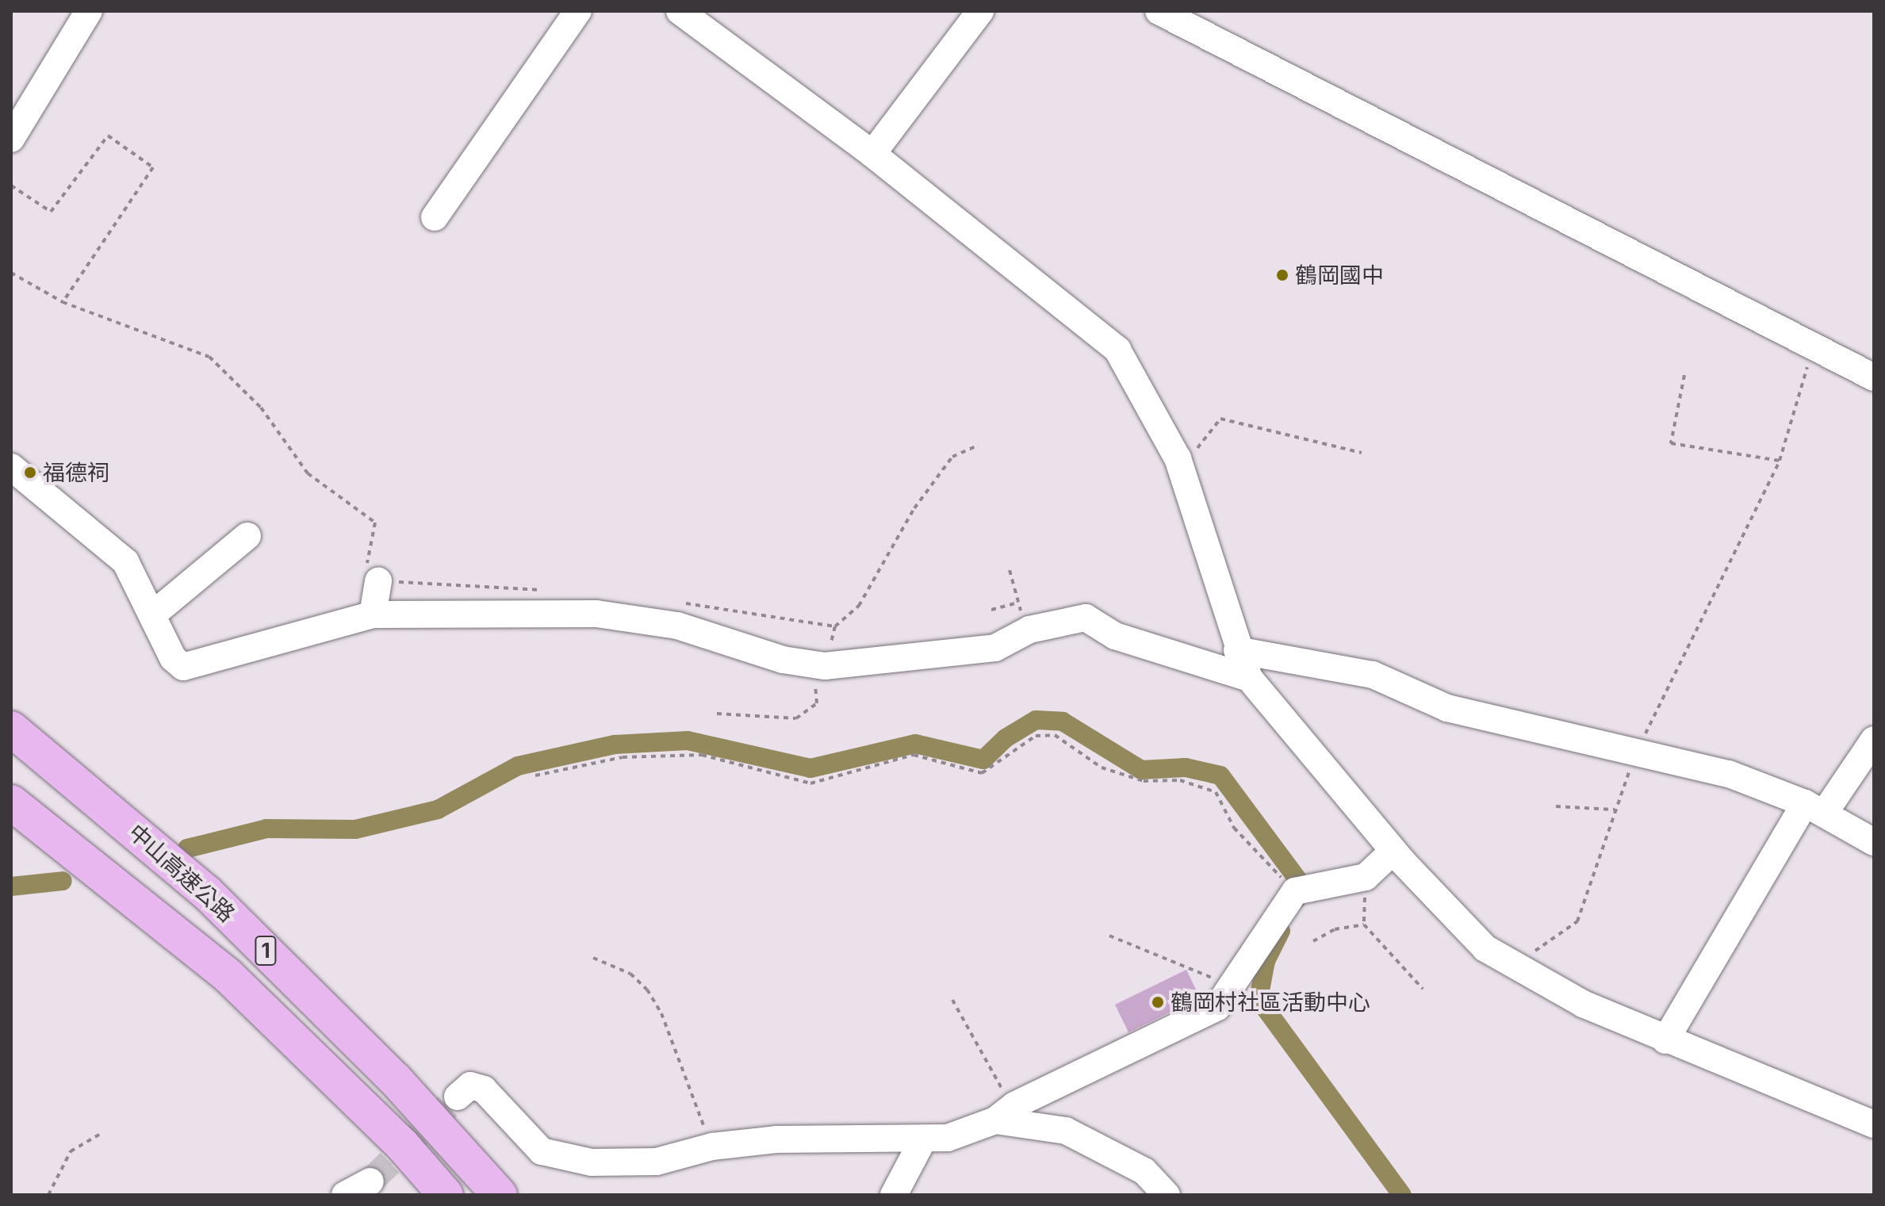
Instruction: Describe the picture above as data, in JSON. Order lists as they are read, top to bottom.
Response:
{
  "streets": {
    "highway": ["中山高速公路", "1"]
  },
  "places": ["鶴岡國中", "福德祠", "鶴岡村社區活動中心"]
}
